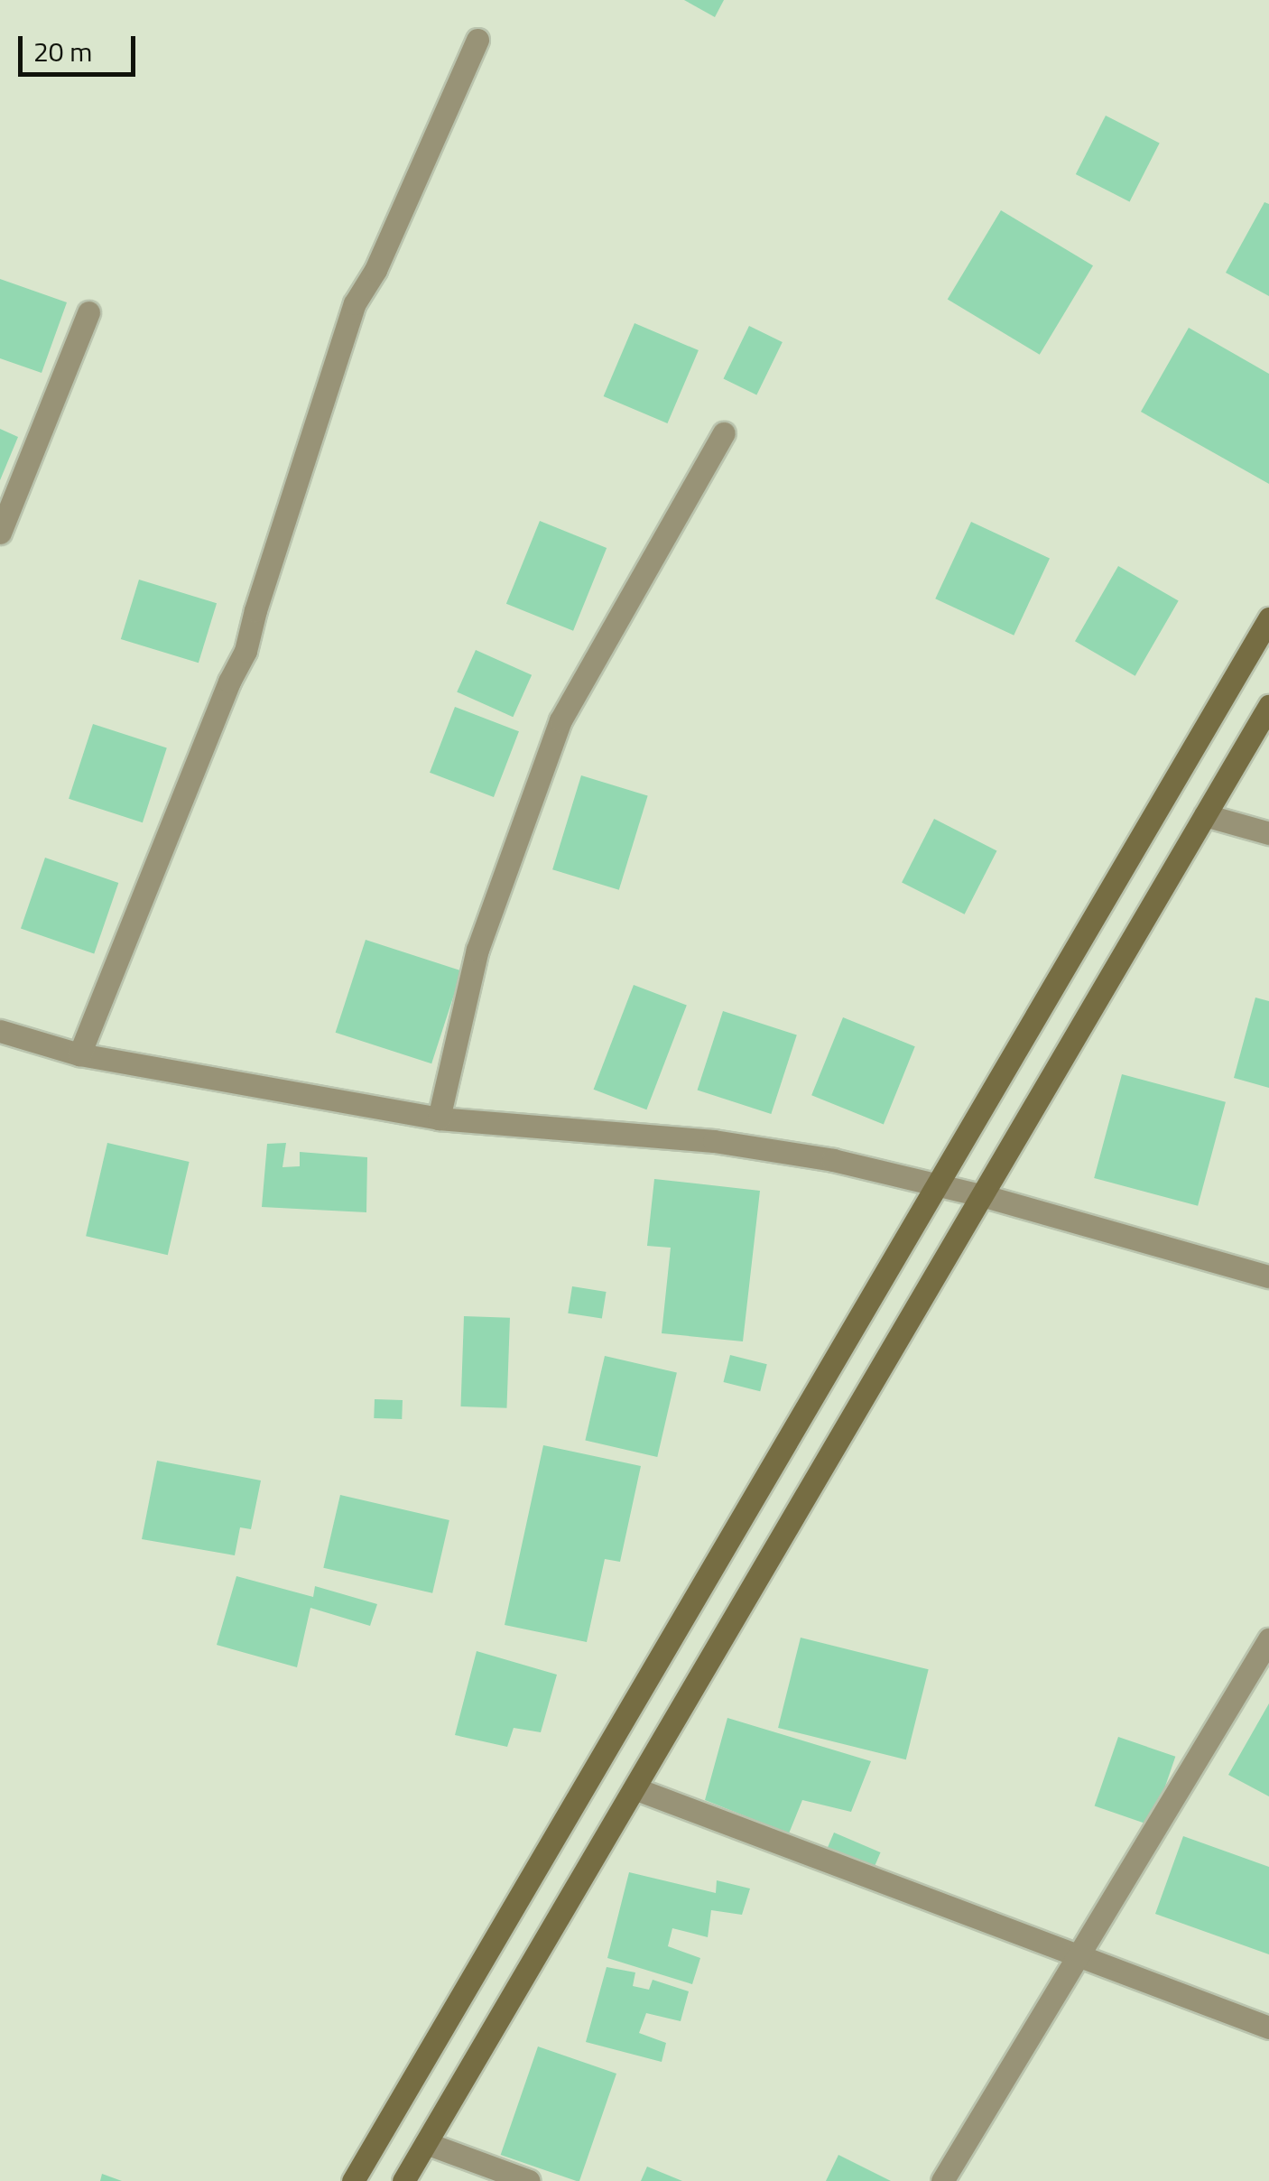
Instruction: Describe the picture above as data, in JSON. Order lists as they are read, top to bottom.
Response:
{
  "scale_bar": "20 m"
}
